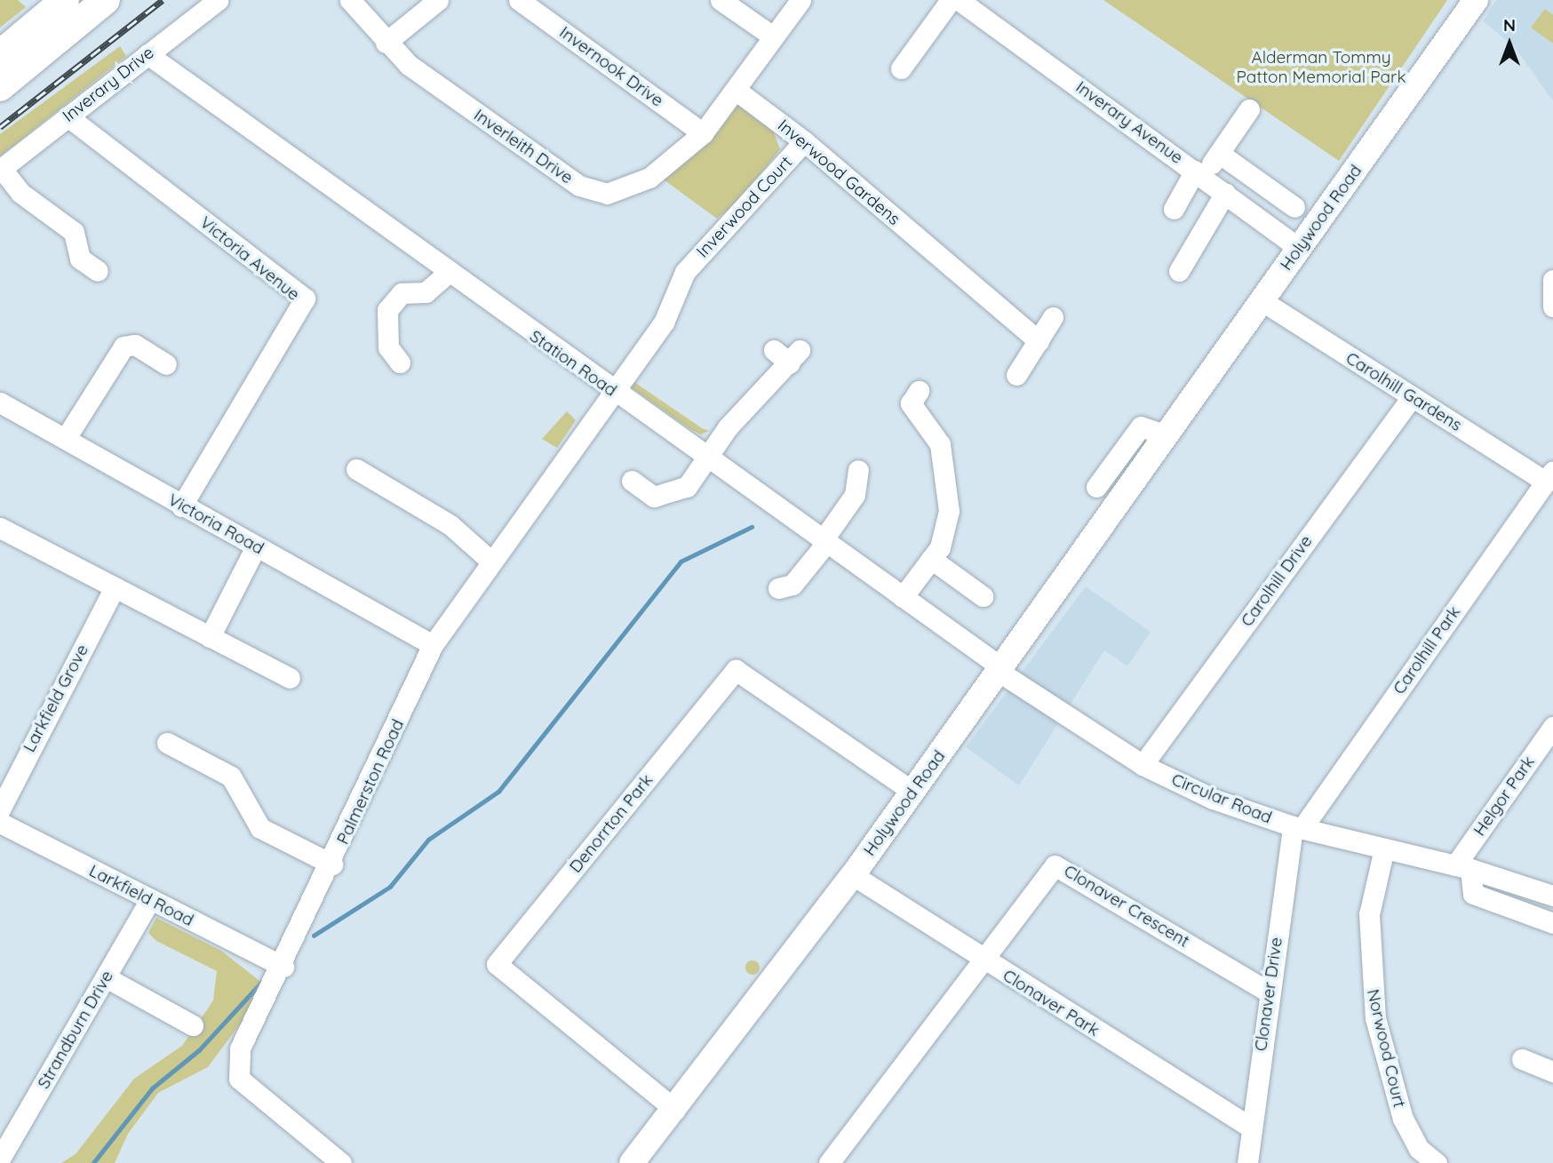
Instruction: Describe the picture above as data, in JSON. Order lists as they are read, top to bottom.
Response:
{
  "streets": {
    "main road": ["Holywood Road"],
    "street": [
      "Invernook Drive",
      "Inverary Drive",
      "Inverary Avenue",
      "Inverleith Drive",
      "Inverwood Gardens",
      "Inverwood Court",
      "Victoria Avenue",
      "Station Road",
      "Carolhill Gardens",
      "Victoria Road",
      "Carolhill Drive",
      "Carolhill Park",
      "Larkfield Grove",
      "Palmerston Road",
      "Helgor Park",
      "Circular Road",
      "Denorrton Park",
      "Larkfield Road",
      "Clonaver Crescent",
      "Clonaver Drive",
      "Clonaver Park",
      "Strandburn Drive",
      "Norwood Court"
    ]
  },
  "crossings": [
    ["Invernook Drive", "Inverleith Drive"],
    ["Inverary Drive", "Victoria Avenue"],
    ["Inverary Drive", "Station Road"],
    ["Inverary Avenue", "Holywood Road"],
    ["Inverleith Drive", "Inverwood Gardens"],
    ["Inverwood Gardens", "Inverwood Court"],
    ["Inverwood Court", "Palmerston Road"],
    ["Holywood Road", "Station Road"],
    ["Holywood Road", "Carolhill Gardens"],
    ["Holywood Road", "Circular Road"],
    ["Holywood Road", "Denorrton Park"],
    ["Holywood Road", "Clonaver Park"],
    ["Victoria Avenue", "Victoria Road"],
    ["Station Road", "Palmerston Road"],
    ["Station Road", "Circular Road"],
    ["Carolhill Gardens", "Carolhill Drive"],
    ["Carolhill Gardens", "Carolhill Park"],
    ["Victoria Road", "Palmerston Road"],
    ["Carolhill Drive", "Circular Road"],
    ["Carolhill Park", "Circular Road"],
    ["Carolhill Park", "Clonaver Drive"],
    ["Palmerston Road", "Larkfield Road"],
    ["Helgor Park", "Circular Road"],
    ["Circular Road", "Clonaver Drive"],
    ["Circular Road", "Norwood Court"],
    ["Larkfield Road", "Strandburn Drive"],
    ["Clonaver Crescent", "Clonaver Drive"],
    ["Clonaver Crescent", "Clonaver Park"],
    ["Clonaver Drive", "Clonaver Park"]
  ],
  "parks": ["Alderman Tommy Patton Memorial Park"],
  "north": "top"
}
